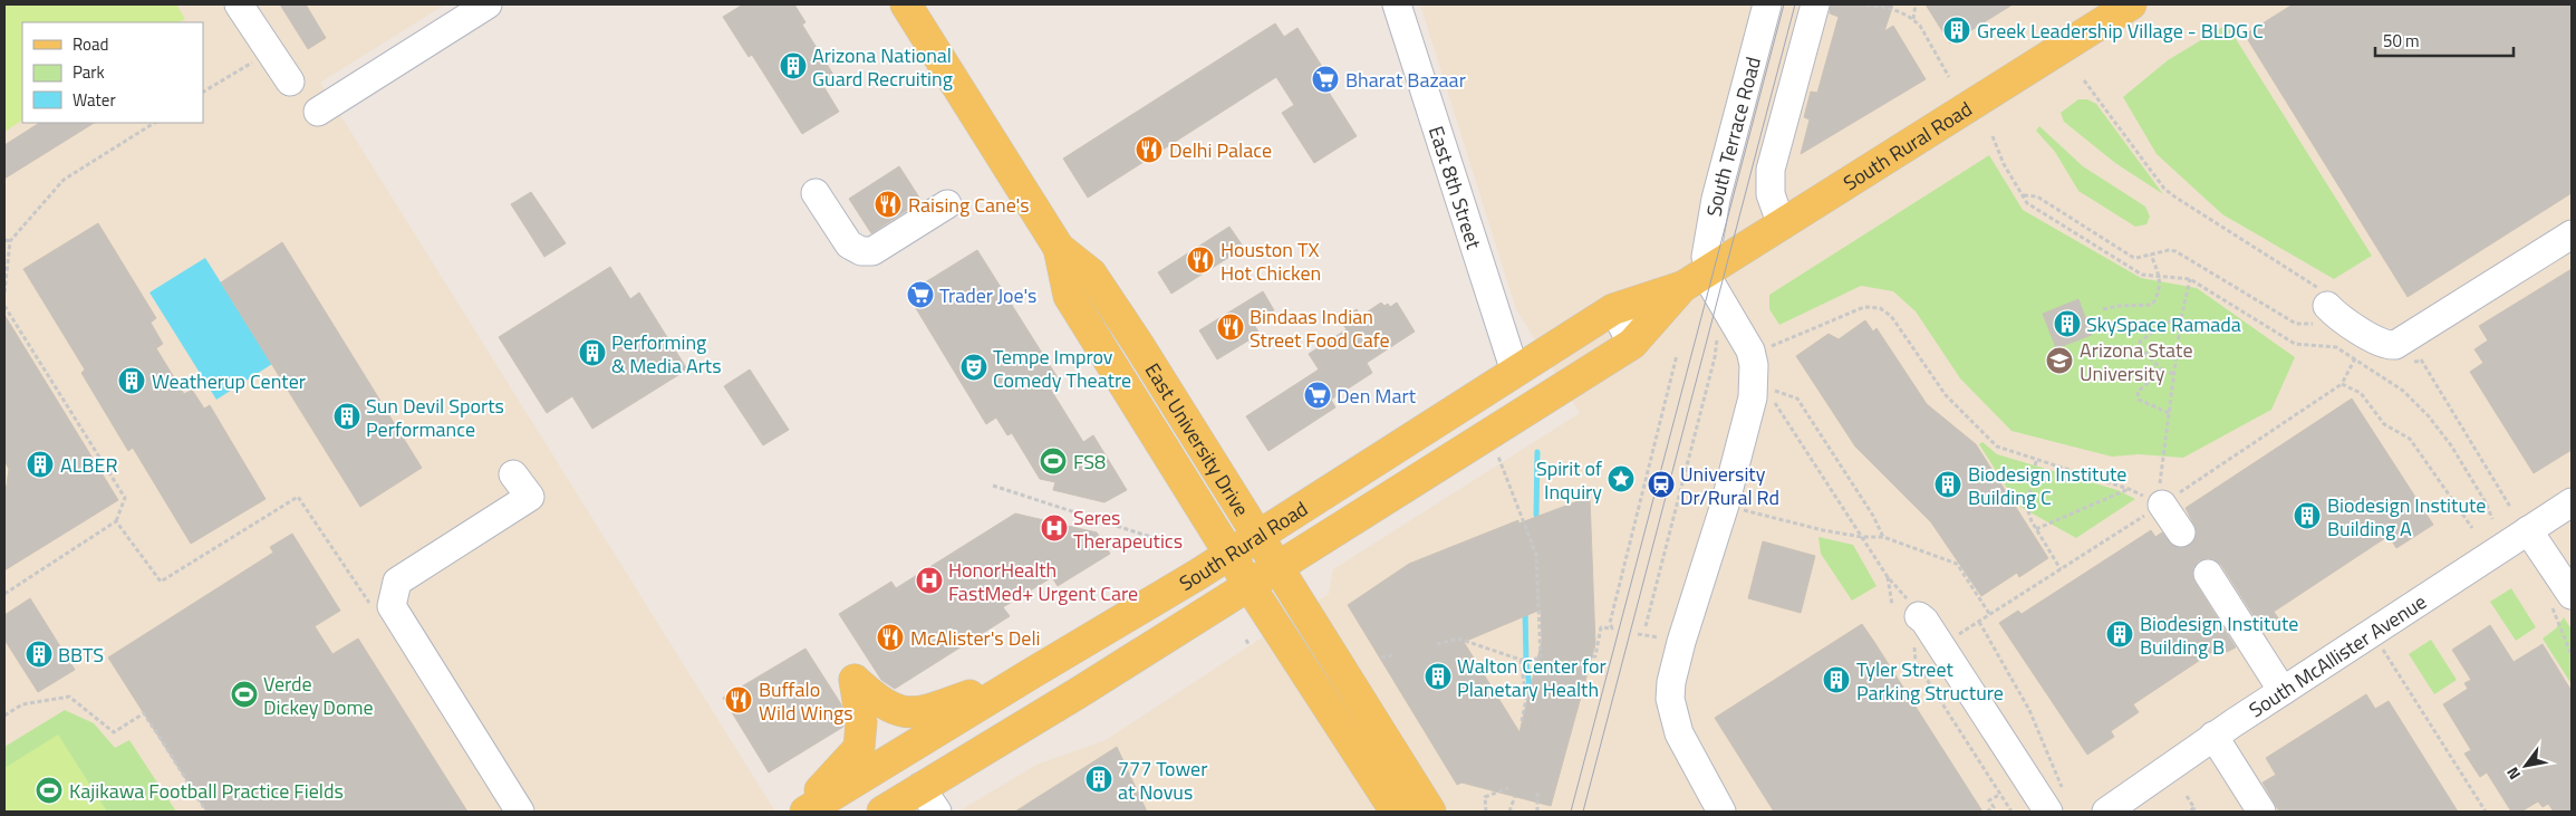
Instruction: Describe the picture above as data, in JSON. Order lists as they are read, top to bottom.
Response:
{
  "streets": {
    "main road": ["South Rural Road", "East University Drive"],
    "street": ["South Terrace Road", "East 8th Street", "South McAllister Avenue"]
  },
  "crossings": [
    ["South Terrace Road", "South Rural Road"],
    ["South Rural Road", "East 8th Street"],
    ["South Rural Road", "East University Drive"]
  ],
  "places": {
    "building": [
      "Greek Leadership Village - BLDG C",
      "Arizona National Guard Recruiting",
      "SkySpace Ramada",
      "Performing & Media Arts",
      "Weatherup Center",
      "Sun Devil Sports Performance",
      "ALBER",
      "Biodesign Institute Building C",
      "Biodesign Institute Building A",
      "Biodesign Institute Building B",
      "BBTS",
      "Walton Center for Planetary Health",
      "Tyler Street Parking Structure",
      "777 Tower at Novus"
    ],
    "supermarket": ["Bharat Bazaar", "Trader Joe's", "Den Mart"],
    "restaurant": [
      "Delhi Palace",
      "Raising Cane's",
      "Houston TX Hot Chicken",
      "Bindaas Indian Street Food Cafe",
      "McAlister's Deli",
      "Buffalo Wild Wings"
    ],
    "school or university": ["Arizona State University"],
    "theatre": ["Tempe Improv Comedy Theatre"],
    "sports": ["FS8", "Verde Dickey Dome", "Kajikawa Football Practice Fields"],
    "place": ["Spirit of Inquiry"],
    "station": ["University Dr/Rural Rd"],
    "hospital": ["Seres Therapeutics", "HonorHealth FastMed+ Urgent Care"]
  },
  "legend": ["Road", "Park", "Water"],
  "scale_bar": "50 m",
  "north": "bottom left"
}
